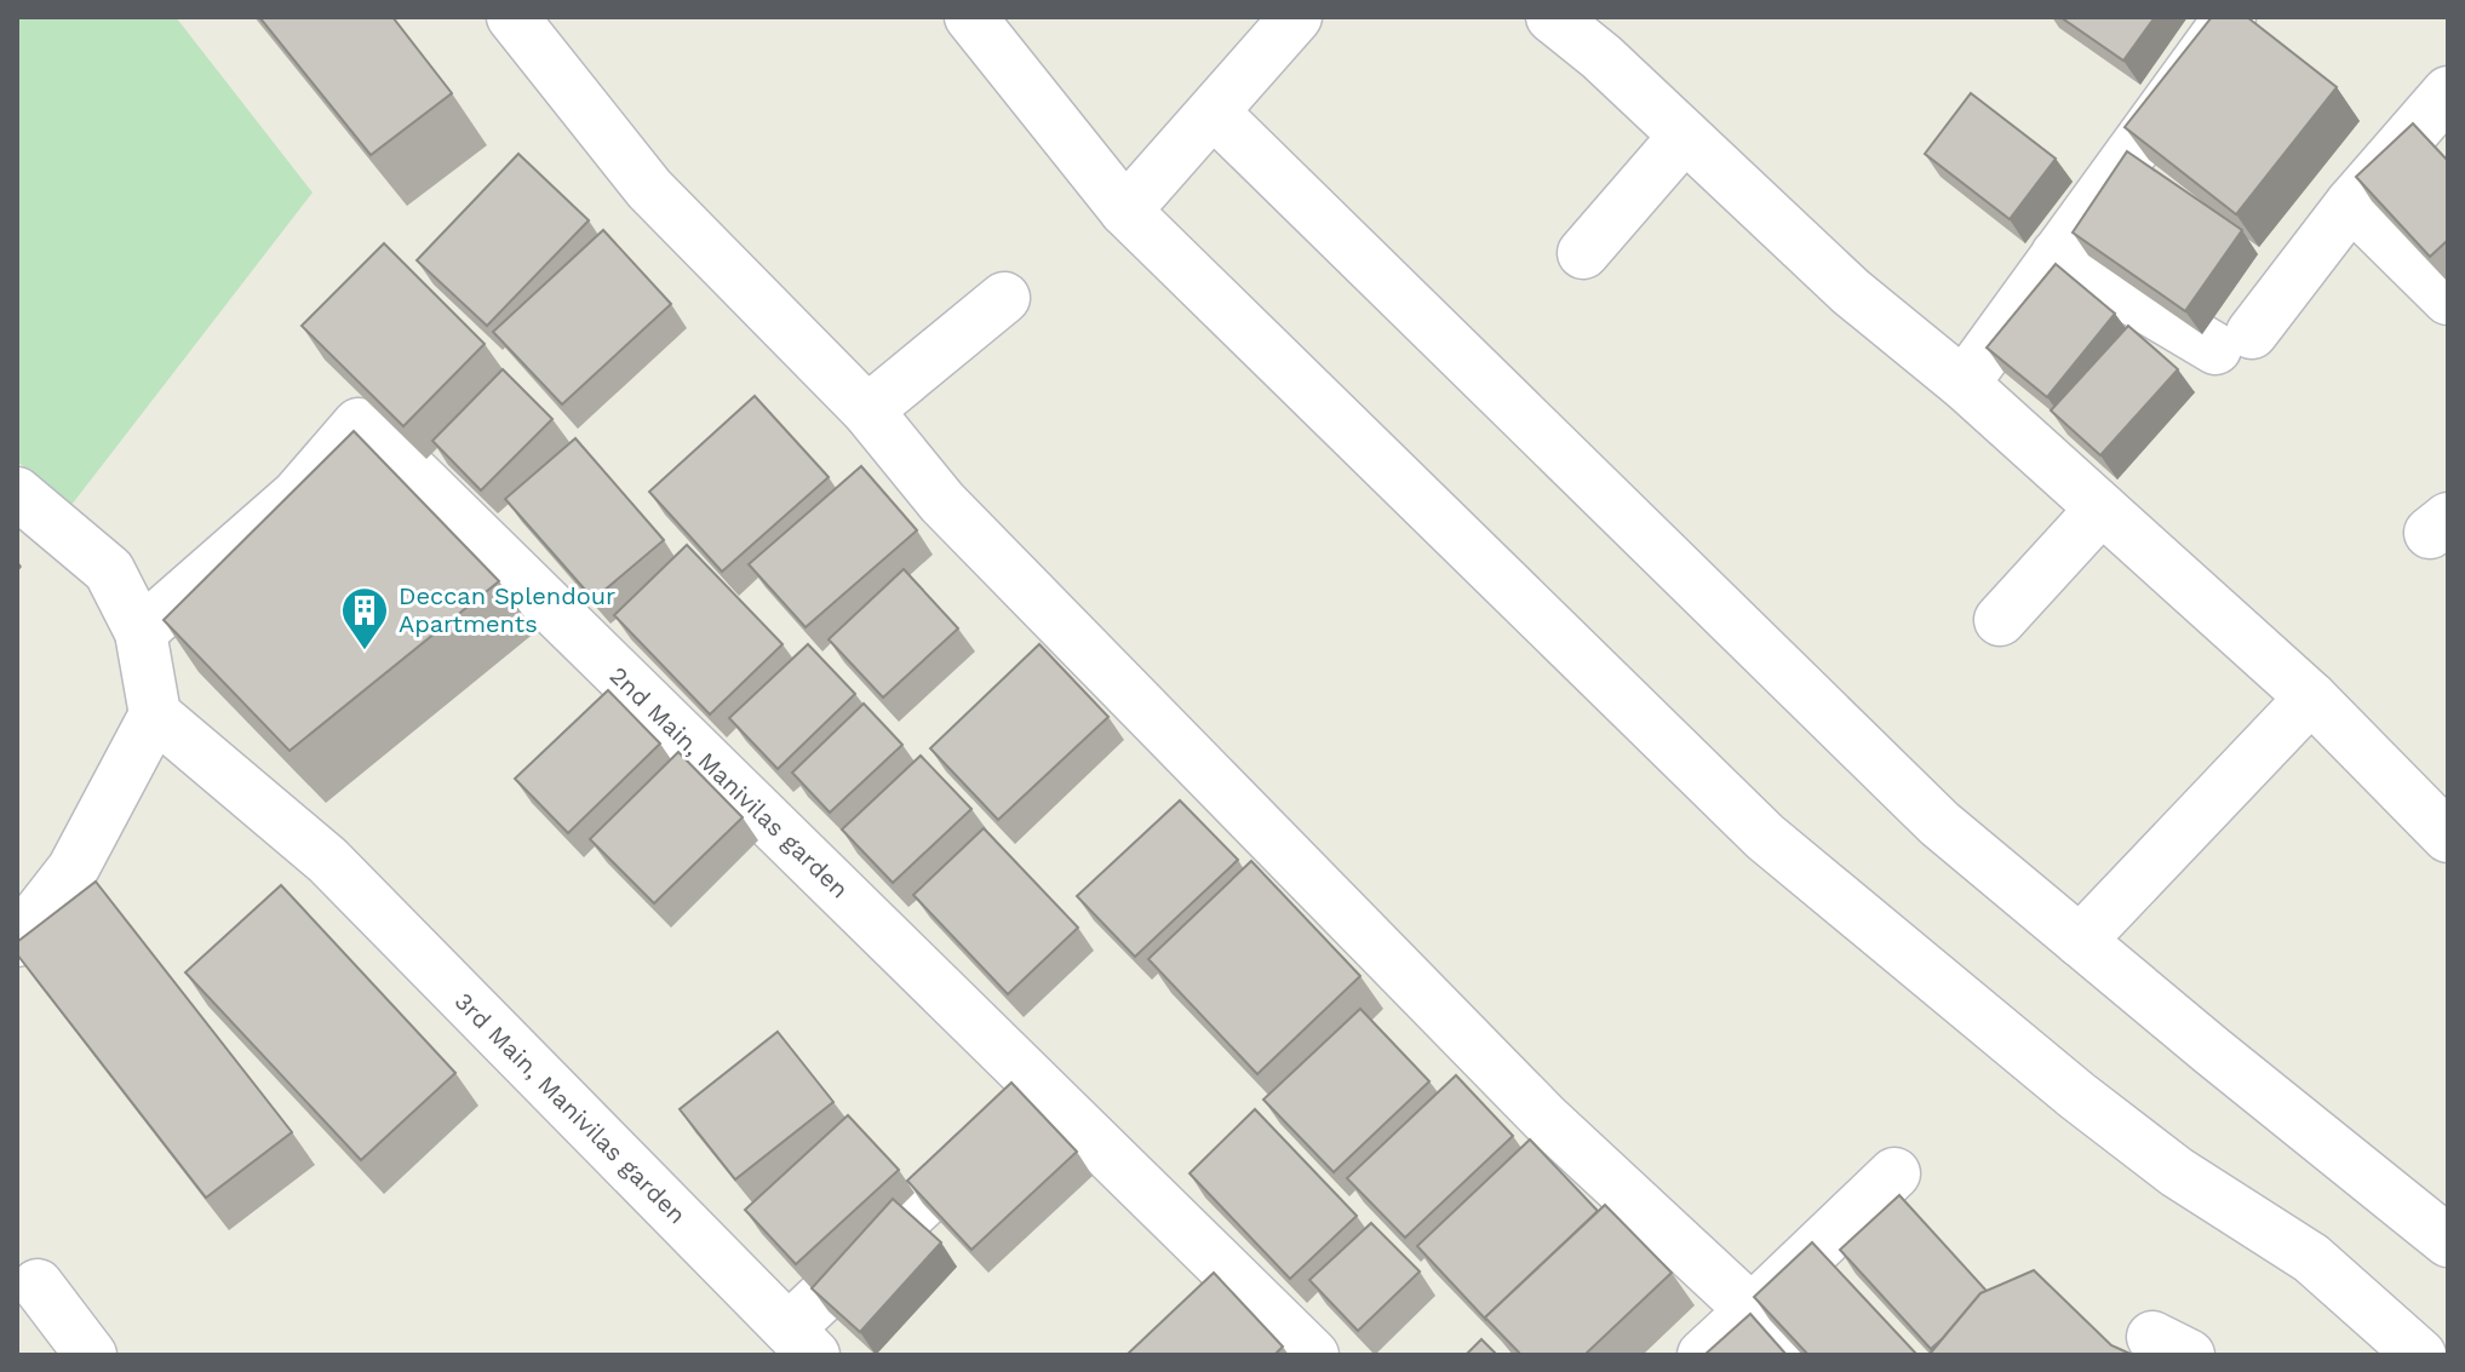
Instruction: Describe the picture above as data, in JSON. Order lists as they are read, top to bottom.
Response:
{
  "streets": {
    "street": ["2nd Main, Manivilas garden", "3rd Main, Manivilas garden"]
  },
  "places": {
    "building": ["Deccan Splendour Apartments"]
  }
}
